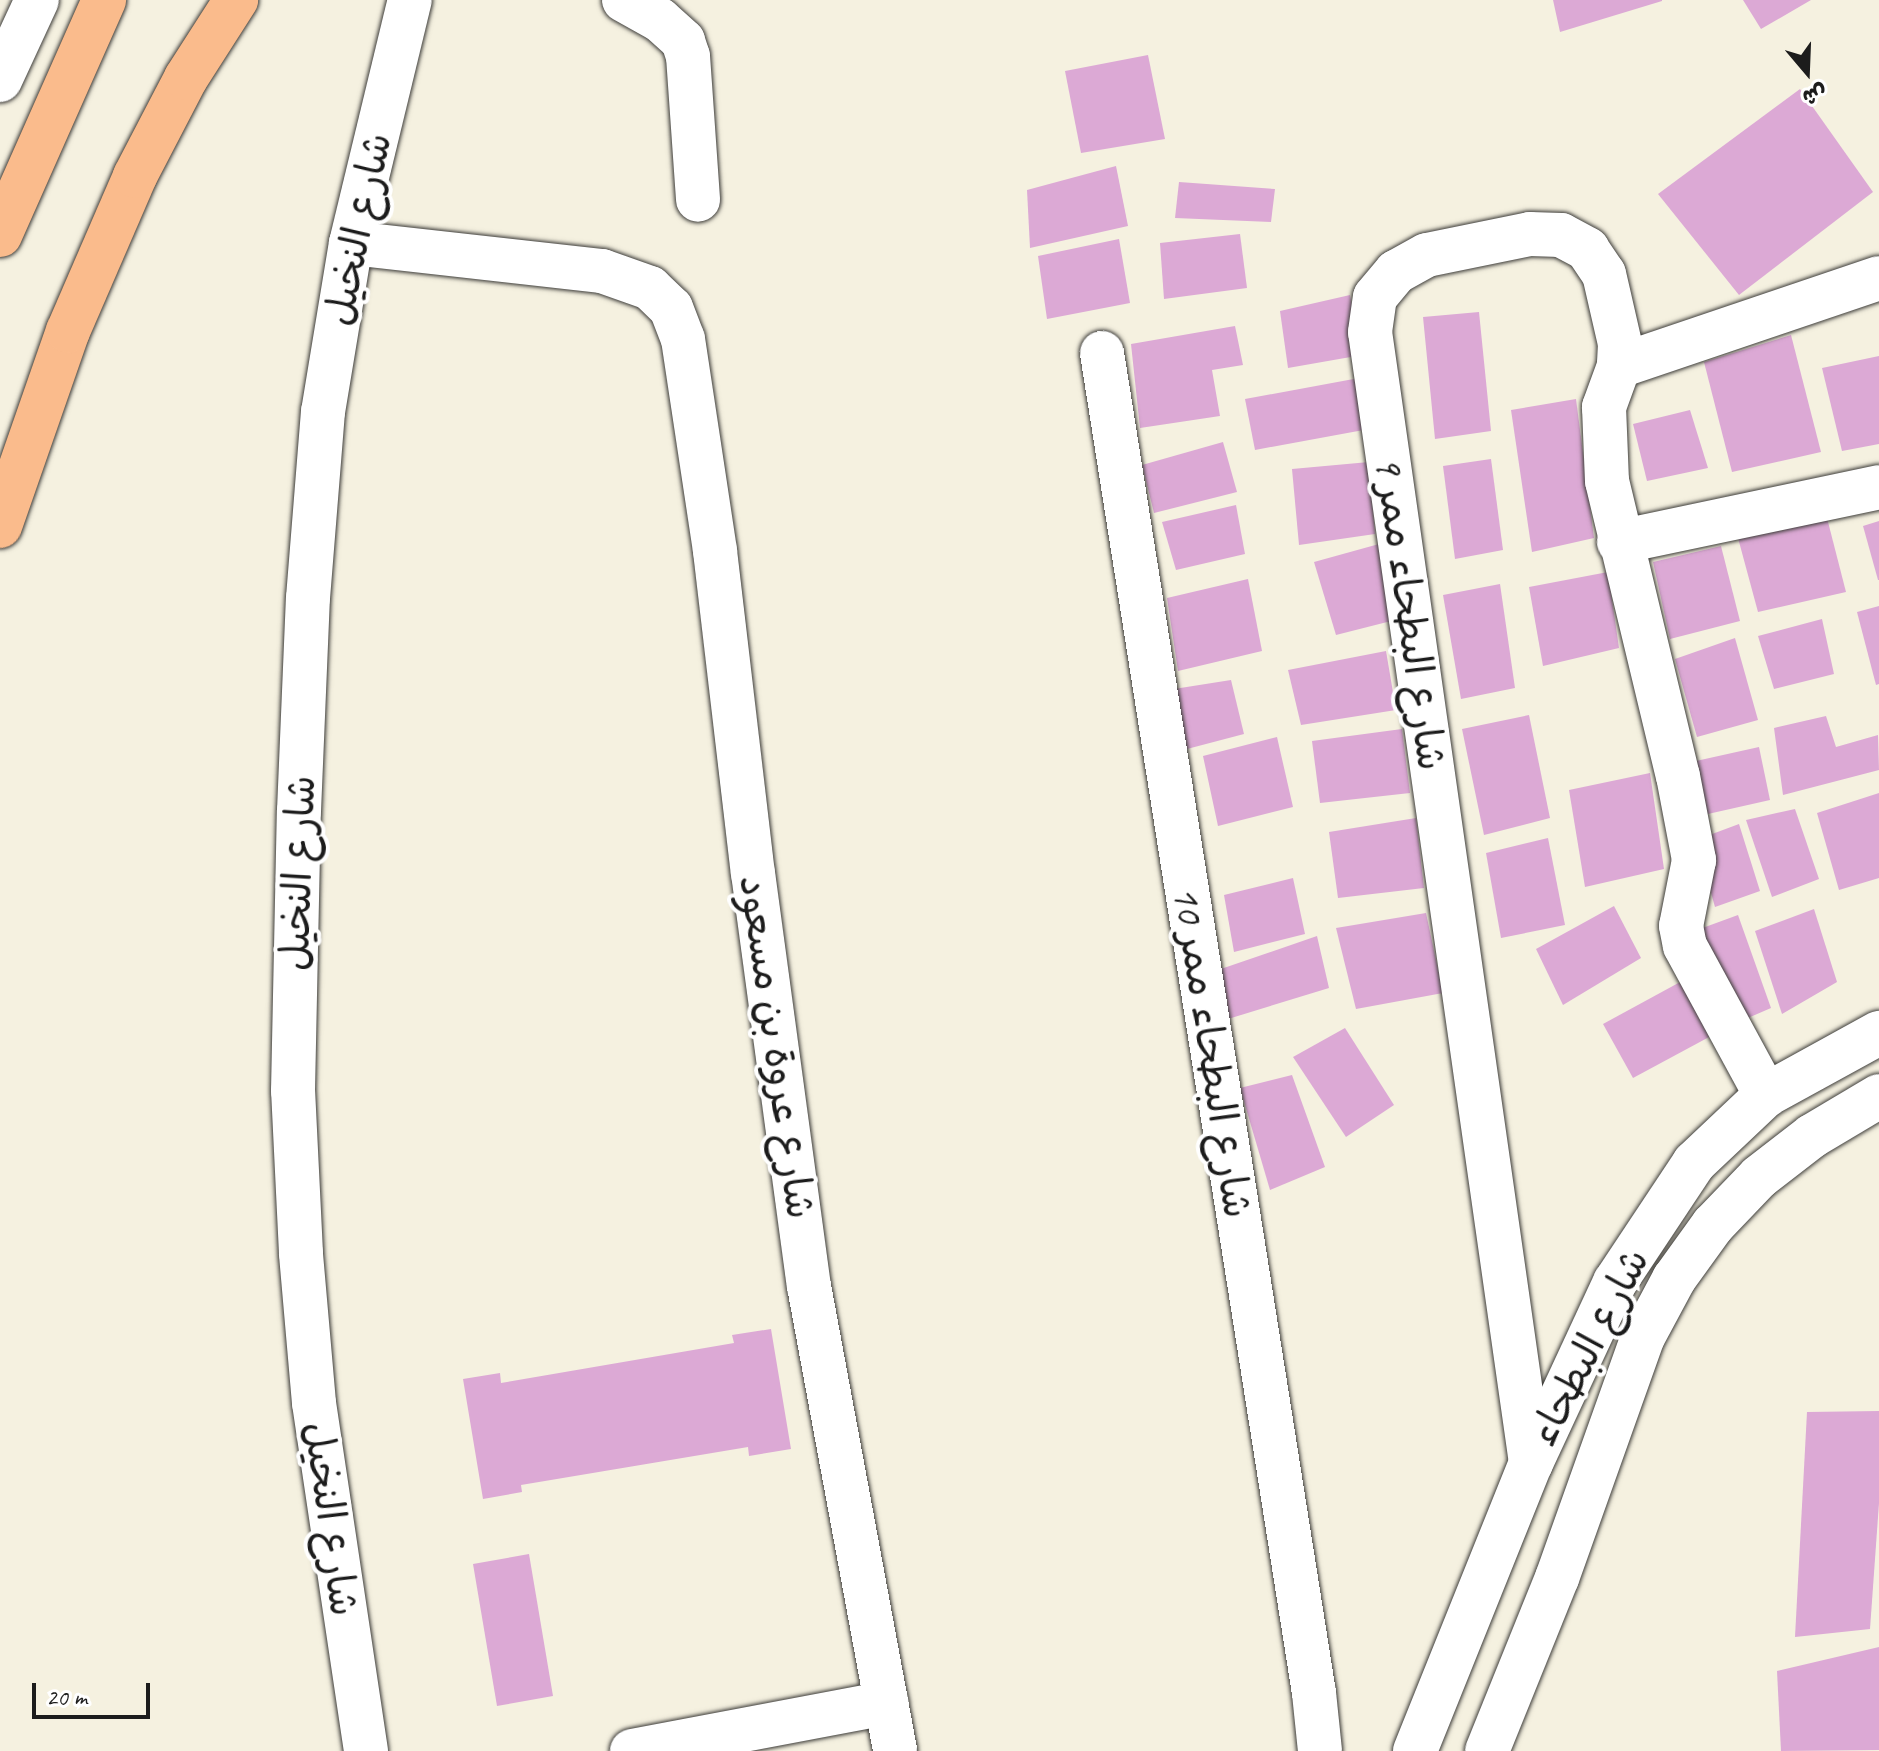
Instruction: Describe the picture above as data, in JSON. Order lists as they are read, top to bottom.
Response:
{
  "streets": {
    "street": [
      "شارع النخيل",
      "شارع البطحاء ممر 9",
      "شارع عروة بن مسعود",
      "شارع البطحاء ممر 10",
      "شارع البطحاء"
    ]
  },
  "crossings": [
    ["شارع النخيل", "شارع عروة بن مسعود"],
    ["شارع البطحاء ممر 9", "شارع البطحاء"]
  ],
  "scale_bar": "20 m",
  "north": "bottom"
}
